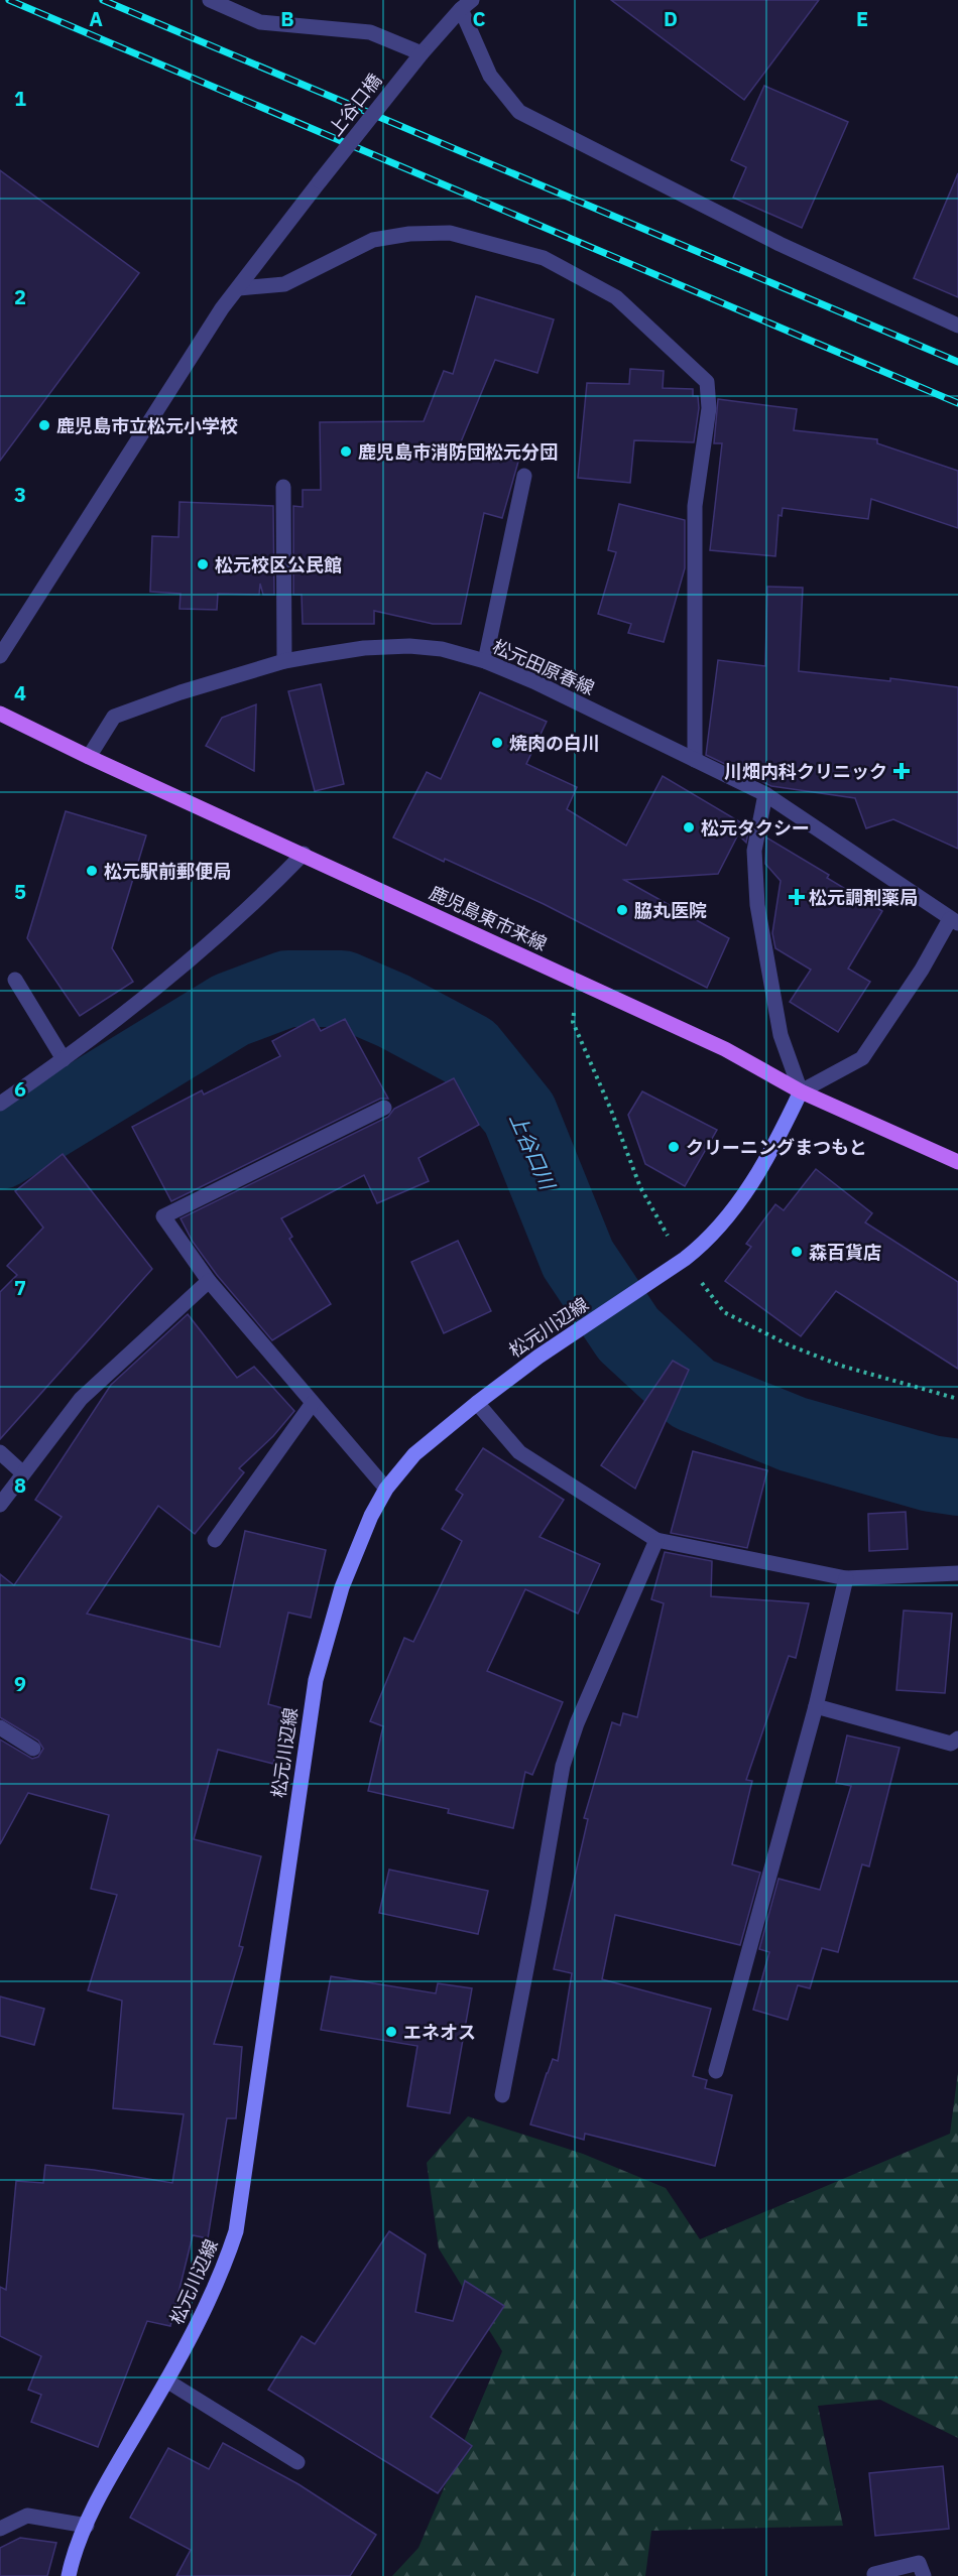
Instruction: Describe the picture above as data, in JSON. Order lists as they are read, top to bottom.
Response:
{
  "streets": {
    "main road": ["鹿児島東市来線", "松元川辺線"],
    "street": ["上谷口橋", "松元田原春線"]
  },
  "crossings": [
    ["松元田原春線", "鹿児島東市来線"],
    ["鹿児島東市来線", "松元川辺線"]
  ],
  "water": ["上谷口川"],
  "places": {
    "other": [
      "鹿児島市立松元小学校",
      "鹿児島市消防団松元分団",
      "松元校区公民館",
      "焼肉の白川",
      "松元タクシー",
      "松元駅前郵便局",
      "脇丸医院",
      "クリーニングまつもと",
      "森百貨店",
      "エネオス"
    ],
    "health": ["川畑内科クリニック", "松元調剤薬局"]
  },
  "grid": {
    "columns": [
      "A",
      "B",
      "C",
      "D",
      "E"
    ],
    "rows": [
      "1",
      "2",
      "3",
      "4",
      "5",
      "6",
      "7",
      "8",
      "9"
    ]
  }
}
